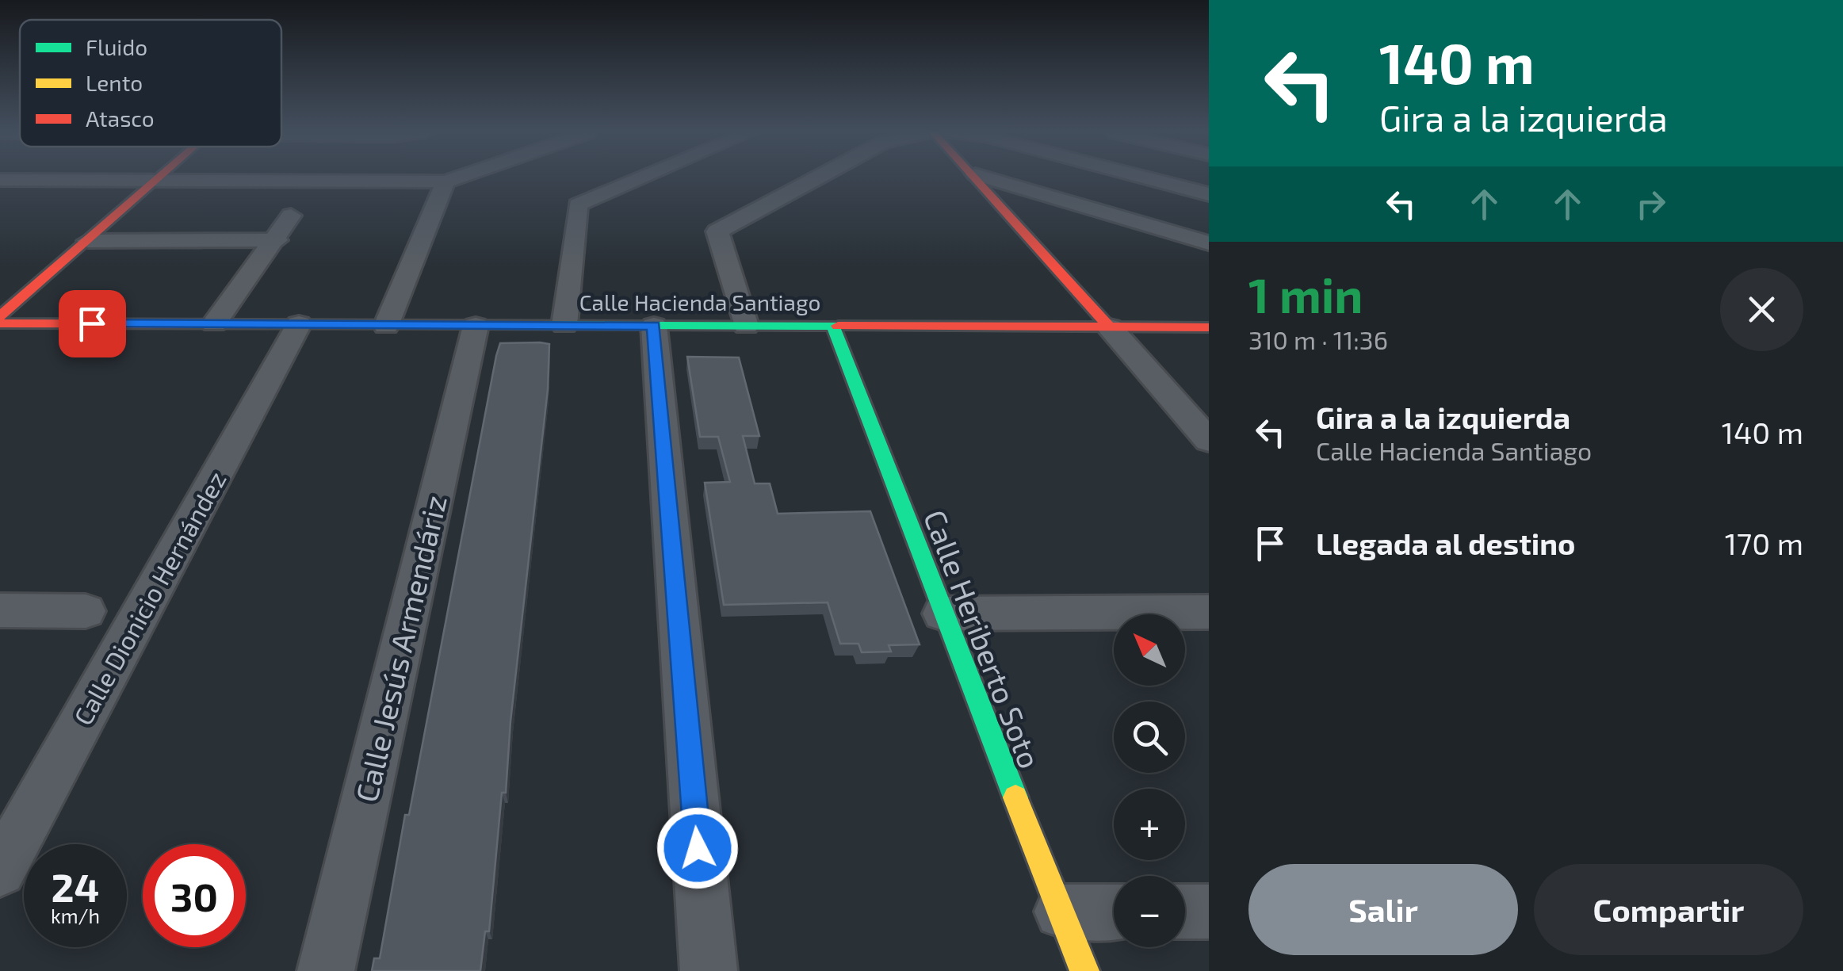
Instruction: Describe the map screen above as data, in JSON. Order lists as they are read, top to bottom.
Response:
{
  "streets": {
    "street": [
      "Calle Hacienda Santiago",
      "Calle Dionicio Hernández",
      "Calle Heriberto Soto",
      "Calle Jesús Armendáriz"
    ]
  },
  "crossings": [
    ["Calle Hacienda Santiago", "Calle Dionicio Hernández"],
    ["Calle Hacienda Santiago", "Calle Heriberto Soto"],
    ["Calle Hacienda Santiago", "Calle Jesús Armendáriz"]
  ],
  "legend": ["Fluido", "Lento", "Atasco"],
  "north": "top left",
  "page": {
    "turn": ["140 m", "Gira a la izquierda"],
    "heading": ["1 min", "310 m · 11:36"],
    "list": [
      {
        "name": "Gira a la izquierda",
        "note": "Calle Hacienda Santiago",
        "value": "140 m"
      },
      {
        "name": "Llegada al destino",
        "value": "170 m"
      }
    ],
    "map_buttons": ["+", "−"],
    "speed": "24 km/h",
    "limit": "30",
    "buttons": ["Salir", "Compartir"]
  }
}
